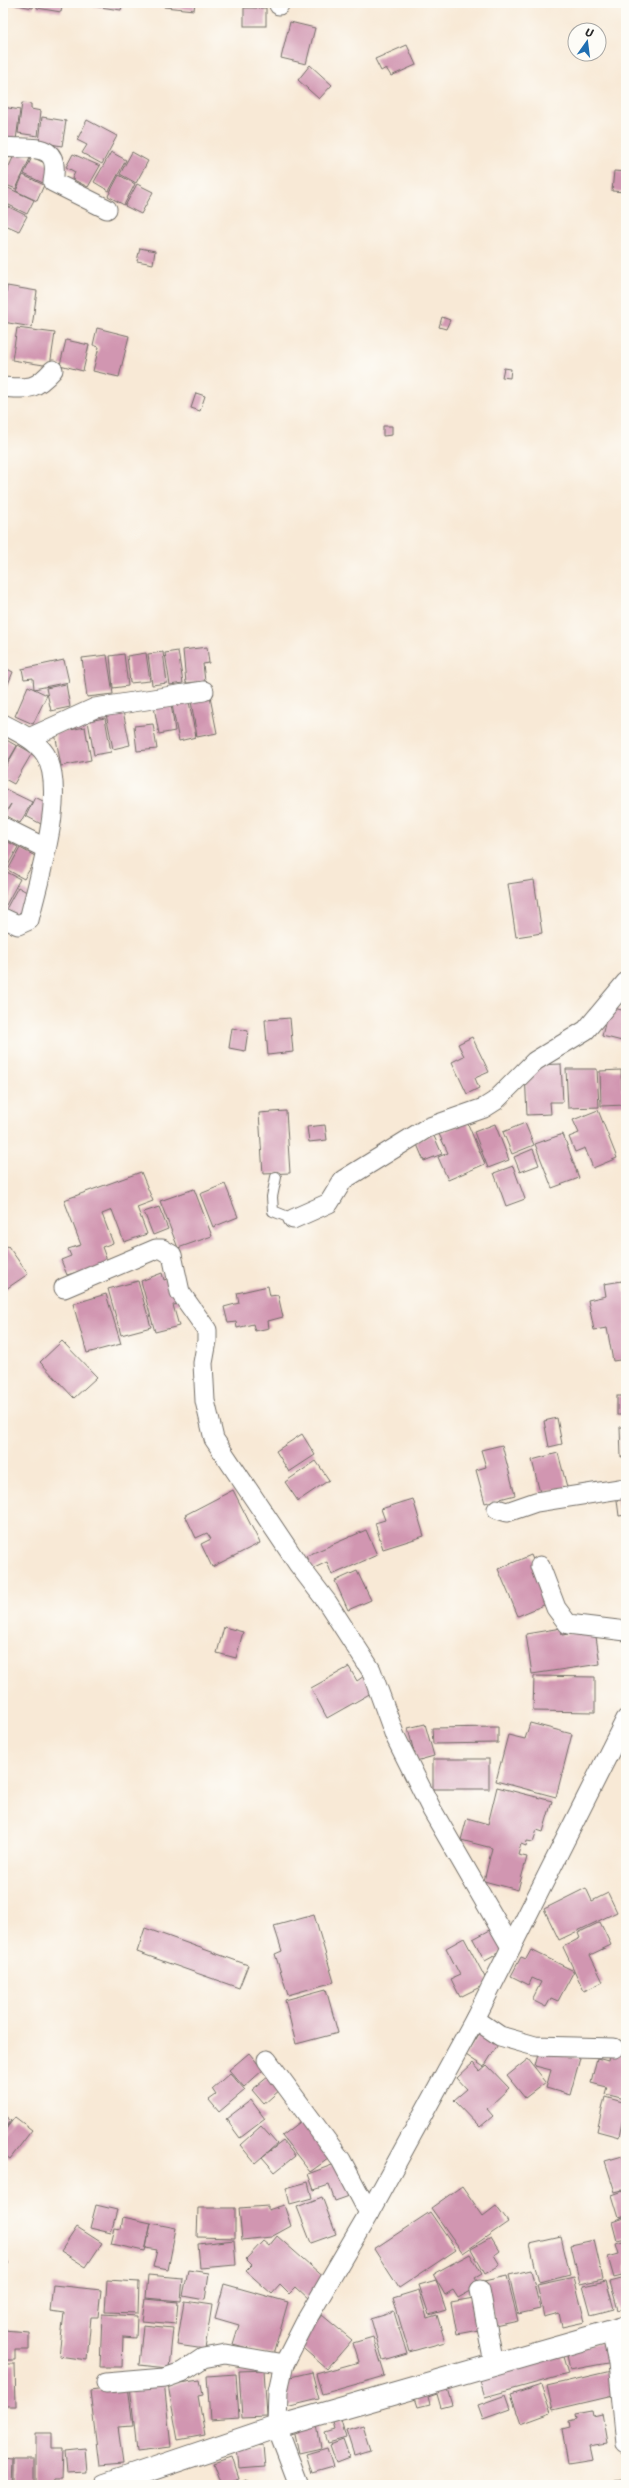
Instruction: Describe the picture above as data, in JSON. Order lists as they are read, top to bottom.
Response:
{
  "north": "top"
}
